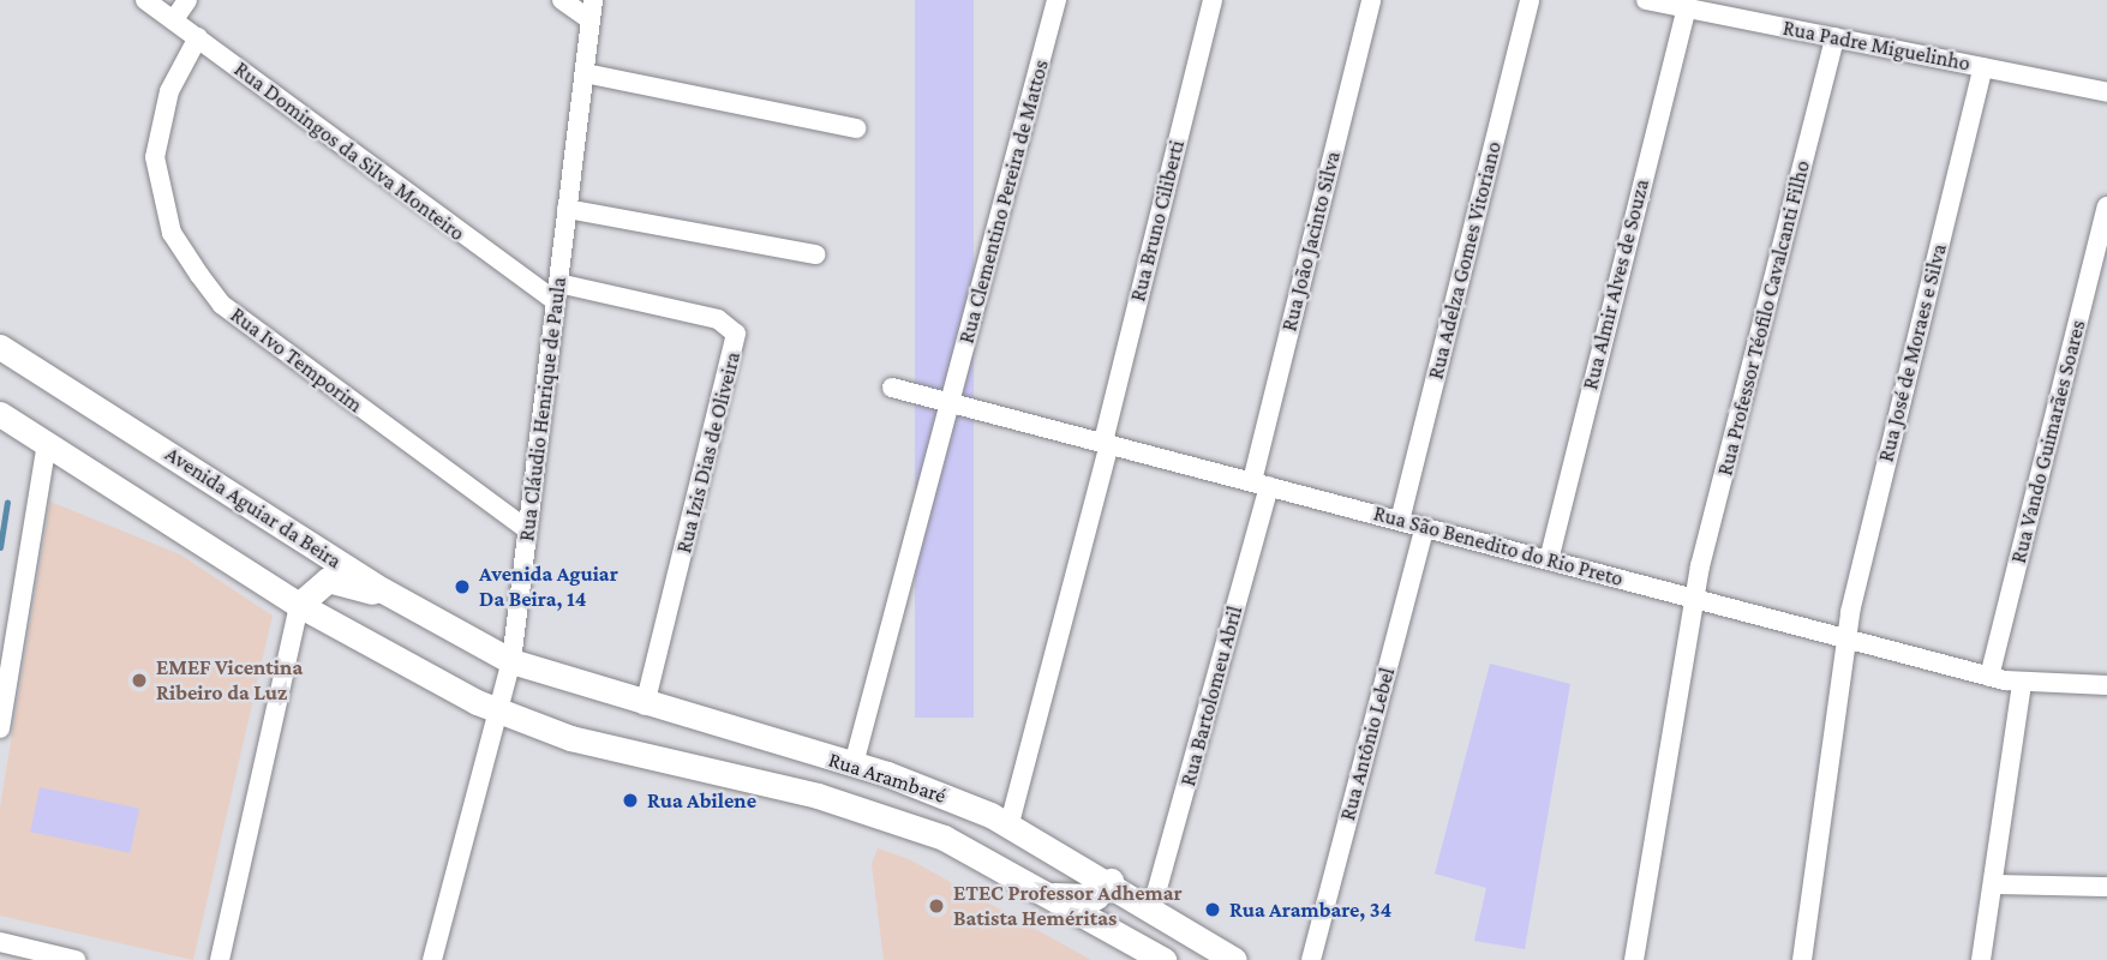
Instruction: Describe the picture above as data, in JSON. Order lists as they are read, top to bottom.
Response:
{
  "streets": {
    "main road": ["Avenida Aguiar da Beira", "Rua Arambaré"],
    "street": [
      "Rua Padre Miguelinho",
      "Rua Domingos da Silva Monteiro",
      "Rua Clementino Pereira de Mattos",
      "Rua Bruno Ciliberti",
      "Rua João Jacinto Silva",
      "Rua Adelza Gomes Vitoriano",
      "Rua Almir Alves de Souza",
      "Rua Professor Téofilo Cavalcanti Filho",
      "Rua José de Moraes e Silva",
      "Rua Ivo Temporim",
      "Rua Cláudio Henrique de Paula",
      "Rua Vando Guimarães Soares",
      "Rua Izis Dias de Oliveira",
      "Rua São Benedito do Rio Preto",
      "Rua Bartolomeu Abril",
      "Rua Antônio Lebel"
    ]
  },
  "crossings": [
    ["Rua Padre Miguelinho", "Rua Almir Alves de Souza"],
    ["Rua Padre Miguelinho", "Rua Professor Téofilo Cavalcanti Filho"],
    ["Rua Padre Miguelinho", "Rua José de Moraes e Silva"],
    ["Rua Domingos da Silva Monteiro", "Rua Ivo Temporim"],
    ["Rua Domingos da Silva Monteiro", "Rua Cláudio Henrique de Paula"],
    ["Rua Domingos da Silva Monteiro", "Rua Izis Dias de Oliveira"],
    ["Rua Clementino Pereira de Mattos", "Rua São Benedito do Rio Preto"],
    ["Rua Clementino Pereira de Mattos", "Rua Arambaré"],
    ["Rua Bruno Ciliberti", "Rua São Benedito do Rio Preto"],
    ["Rua Bruno Ciliberti", "Rua Arambaré"],
    ["Rua João Jacinto Silva", "Rua São Benedito do Rio Preto"],
    ["Rua João Jacinto Silva", "Rua Bartolomeu Abril"],
    ["Rua Adelza Gomes Vitoriano", "Rua São Benedito do Rio Preto"],
    ["Rua Almir Alves de Souza", "Rua São Benedito do Rio Preto"],
    ["Rua Professor Téofilo Cavalcanti Filho", "Rua São Benedito do Rio Preto"],
    ["Rua José de Moraes e Silva", "Rua São Benedito do Rio Preto"],
    ["Rua Ivo Temporim", "Rua Cláudio Henrique de Paula"],
    ["Rua Cláudio Henrique de Paula", "Rua Izis Dias de Oliveira"],
    ["Rua Cláudio Henrique de Paula", "Avenida Aguiar da Beira"],
    ["Rua Cláudio Henrique de Paula", "Rua Arambaré"],
    ["Rua Vando Guimarães Soares", "Rua São Benedito do Rio Preto"],
    ["Rua Izis Dias de Oliveira", "Rua Arambaré"],
    ["Avenida Aguiar da Beira", "Rua Arambaré"],
    ["Rua São Benedito do Rio Preto", "Rua Bartolomeu Abril"],
    ["Rua São Benedito do Rio Preto", "Rua Antônio Lebel"],
    ["Rua Bartolomeu Abril", "Rua Arambaré"]
  ],
  "places": [
    "Avenida Aguiar Da Beira, 14",
    "EMEF Vicentina Ribeiro da Luz",
    "Rua Abilene",
    "ETEC Professor Adhemar Batista Heméritas",
    "Rua Arambare, 34"
  ]
}
